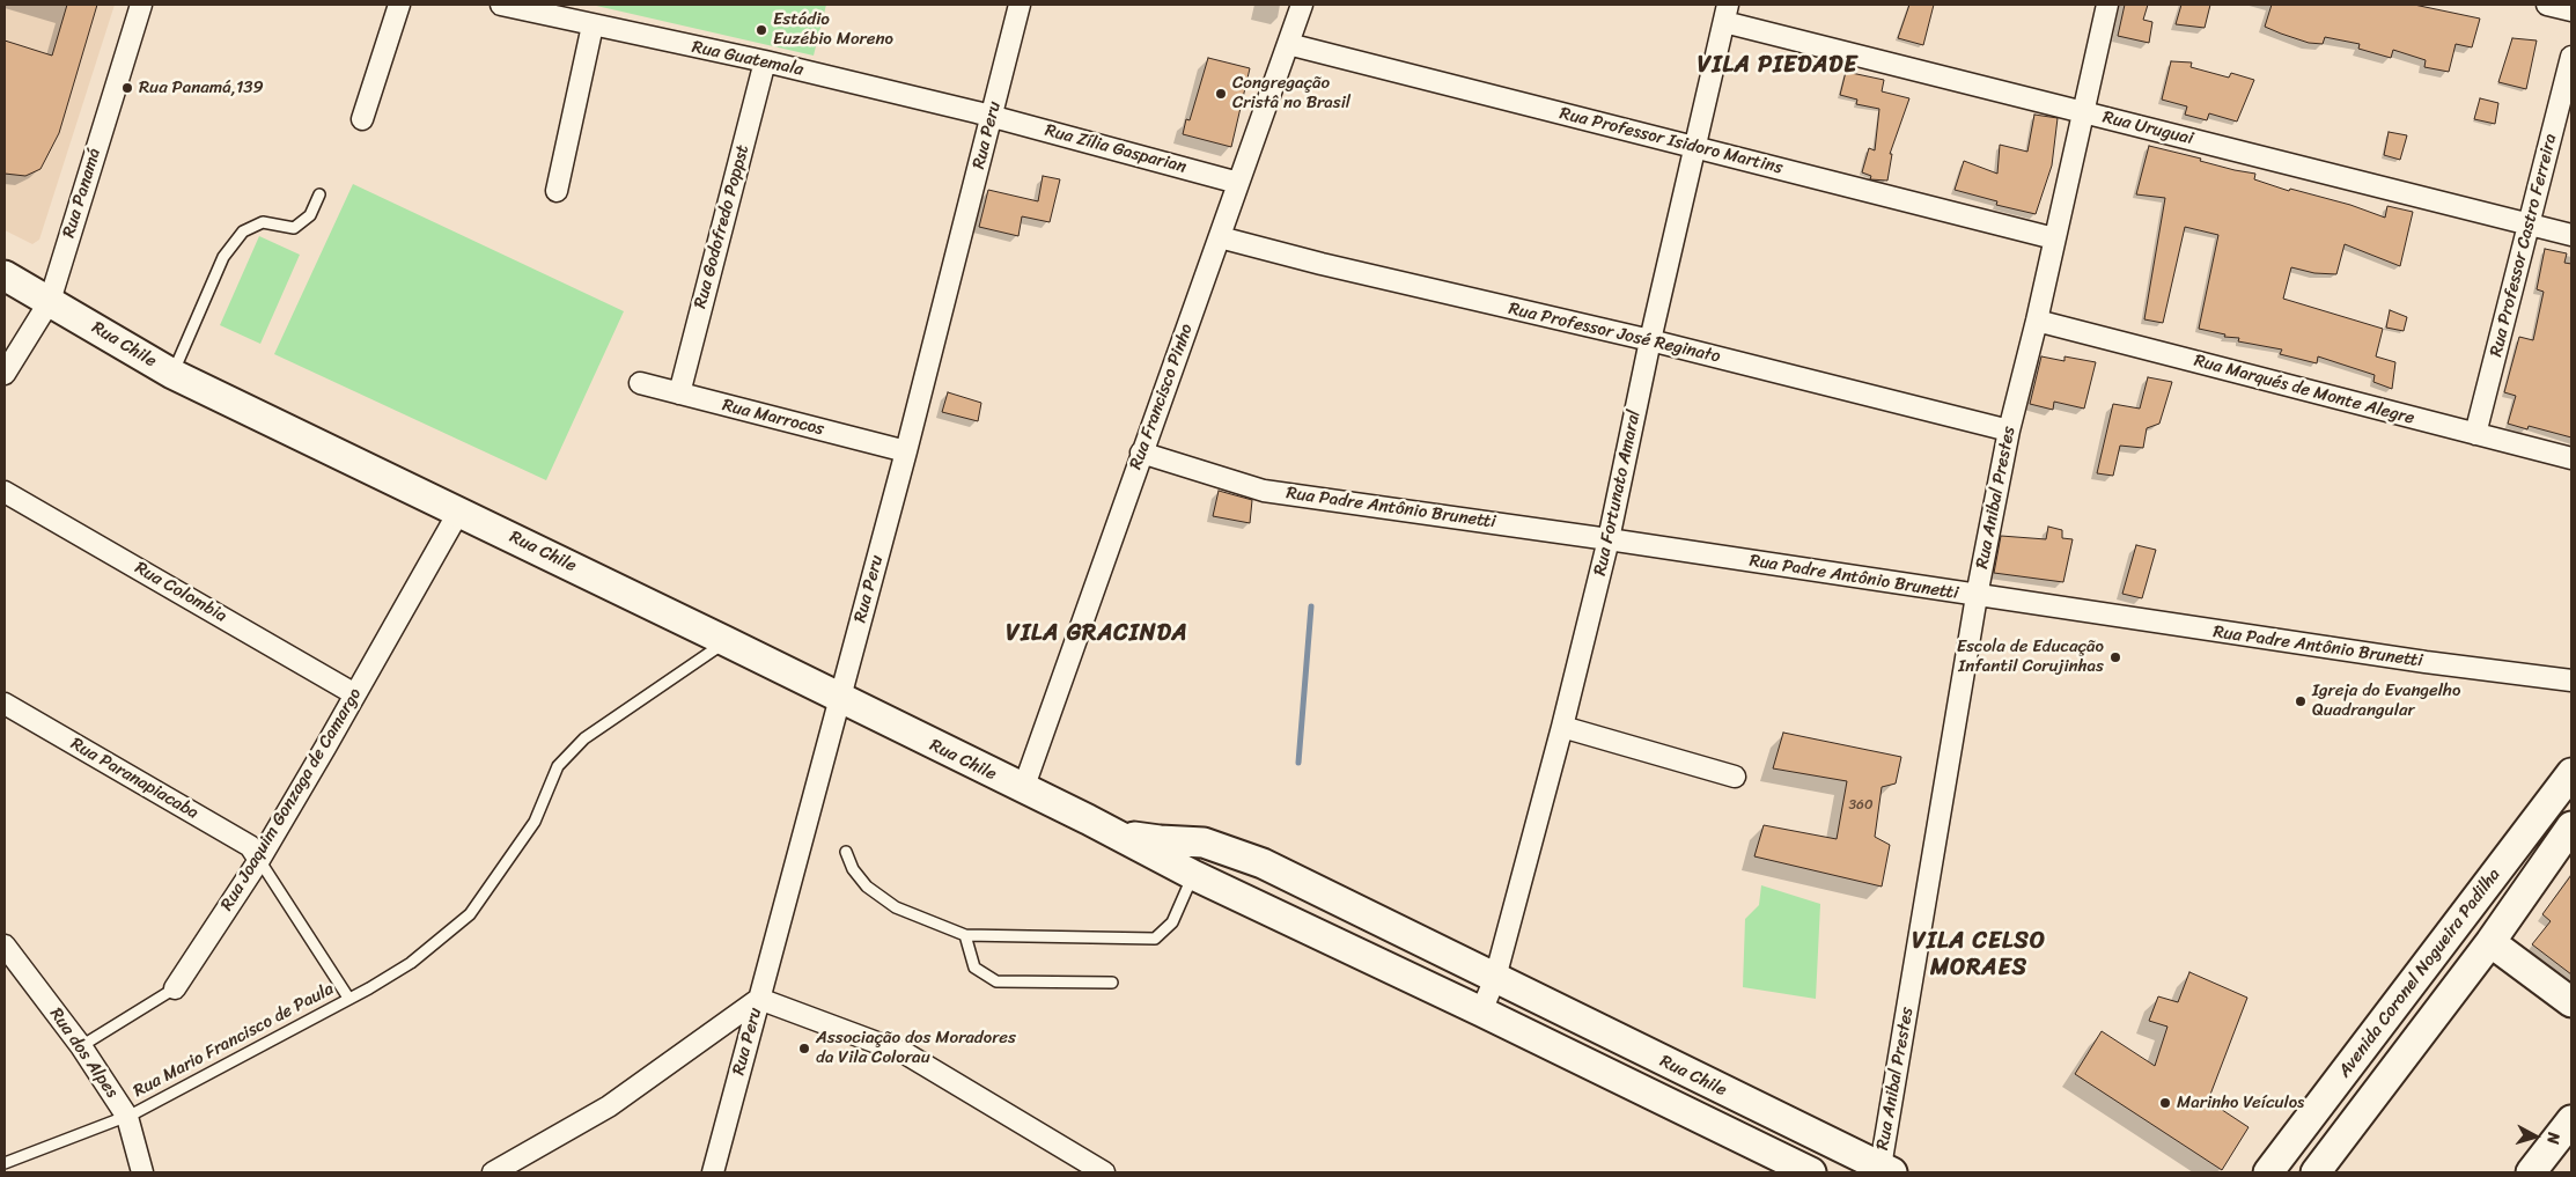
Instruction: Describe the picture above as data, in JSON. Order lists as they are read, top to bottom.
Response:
{
  "streets": {
    "main road": ["Rua Chile", "Avenida Coronel Nogueira Padilha"],
    "street": [
      "Rua Guatemala",
      "Rua Uruguai",
      "Rua Peru",
      "Rua Professor Isidoro Martins",
      "Rua Zília Gasparian",
      "Rua Panamá",
      "Rua Godofredo Poppst",
      "Rua Professor Castro Ferreira",
      "Rua Professor José Reginato",
      "Rua Marqués de Monte Alegre",
      "Rua Francisco Pinho",
      "Rua Marrocos",
      "Rua Fortunato Amaral",
      "Rua Anibal Prestes",
      "Rua Padre Antônio Brunetti",
      "Rua Colombia",
      "Rua Paranapiacaba",
      "Rua Joaquim Gonzaga de Camargo",
      "Rua dos Alpes"
    ],
    "lane": ["Rua Mario Francisco de Paula"]
  },
  "crossings": [
    ["Rua Guatemala", "Rua Peru"],
    ["Rua Guatemala", "Rua Zília Gasparian"],
    ["Rua Guatemala", "Rua Godofredo Poppst"],
    ["Rua Uruguai", "Rua Professor Castro Ferreira"],
    ["Rua Uruguai", "Rua Fortunato Amaral"],
    ["Rua Uruguai", "Rua Anibal Prestes"],
    ["Rua Peru", "Rua Zília Gasparian"],
    ["Rua Peru", "Rua Chile"],
    ["Rua Peru", "Rua Marrocos"],
    ["Rua Professor Isidoro Martins", "Rua Francisco Pinho"],
    ["Rua Professor Isidoro Martins", "Rua Fortunato Amaral"],
    ["Rua Professor Isidoro Martins", "Rua Anibal Prestes"],
    ["Rua Zília Gasparian", "Rua Francisco Pinho"],
    ["Rua Panamá", "Rua Chile"],
    ["Rua Godofredo Poppst", "Rua Marrocos"],
    ["Rua Professor Castro Ferreira", "Rua Marqués de Monte Alegre"],
    ["Rua Professor José Reginato", "Rua Francisco Pinho"],
    ["Rua Professor José Reginato", "Rua Fortunato Amaral"],
    ["Rua Professor José Reginato", "Rua Anibal Prestes"],
    ["Rua Chile", "Rua Francisco Pinho"],
    ["Rua Chile", "Rua Fortunato Amaral"],
    ["Rua Chile", "Rua Anibal Prestes"],
    ["Rua Chile", "Rua Joaquim Gonzaga de Camargo"],
    ["Rua Chile", "Rua Mario Francisco de Paula"],
    ["Rua Marqués de Monte Alegre", "Rua Anibal Prestes"],
    ["Rua Francisco Pinho", "Rua Padre Antônio Brunetti"],
    ["Rua Fortunato Amaral", "Rua Padre Antônio Brunetti"],
    ["Rua Anibal Prestes", "Rua Padre Antônio Brunetti"],
    ["Rua Colombia", "Rua Joaquim Gonzaga de Camargo"],
    ["Rua Paranapiacaba", "Rua Joaquim Gonzaga de Camargo"],
    ["Rua Joaquim Gonzaga de Camargo", "Rua dos Alpes"],
    ["Rua Mario Francisco de Paula", "Rua dos Alpes"]
  ],
  "districts": ["VILA PIEDADE", "VILA GRACINDA", "VILA CELSO MORAES"],
  "places": [
    "Estádio Euzébio Moreno",
    "Rua Panamá,139",
    "Congregação Cristâ no Brasil",
    "Escola de Educação Infantil Corujinhas",
    "Igreja do Evangelho Quadrangular",
    "Associação dos Moradores da Vila Colorau",
    "Marinho Veículos"
  ],
  "house_numbers": ["360"],
  "north": "right"
}
